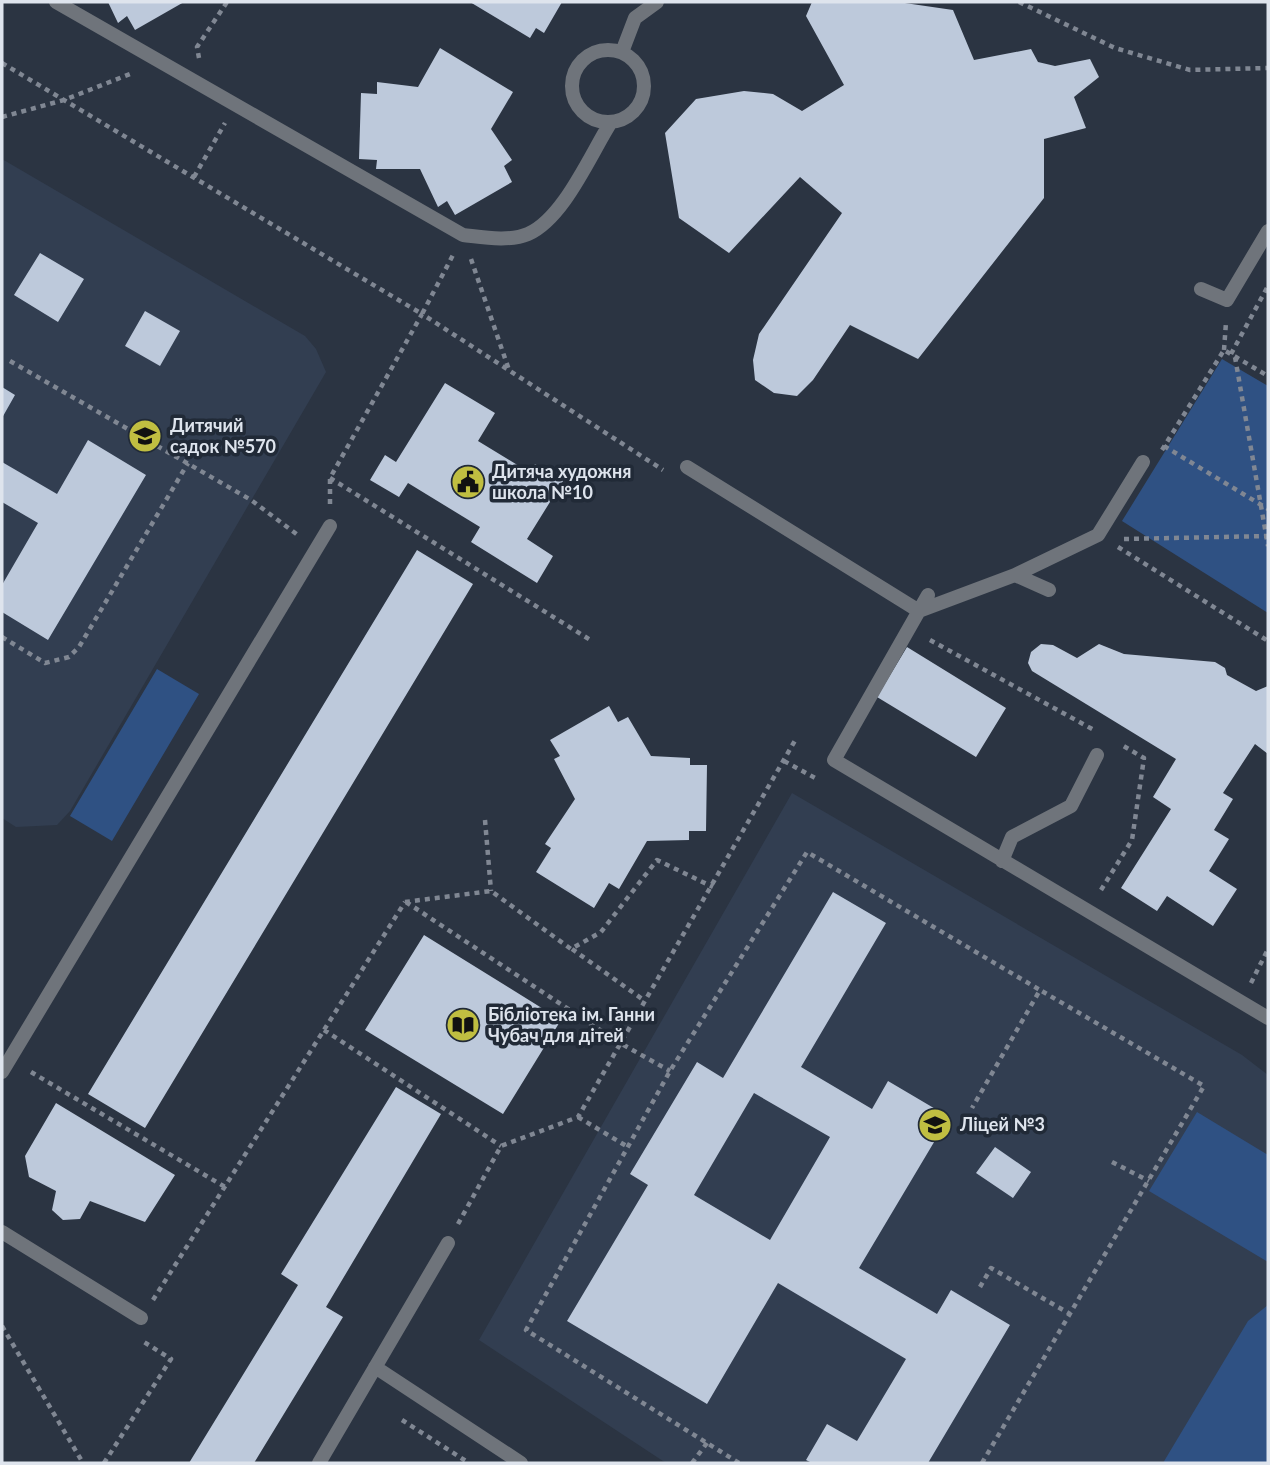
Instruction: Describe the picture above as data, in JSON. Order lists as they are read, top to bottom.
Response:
{
  "places": {
    "school or university": ["Дитячий садок №570", "Ліцей №3"],
    "public building": ["Дитяча художня школа №10"],
    "library": ["Бібліотека ім. Ганни Чубач для дітей"]
  }
}
